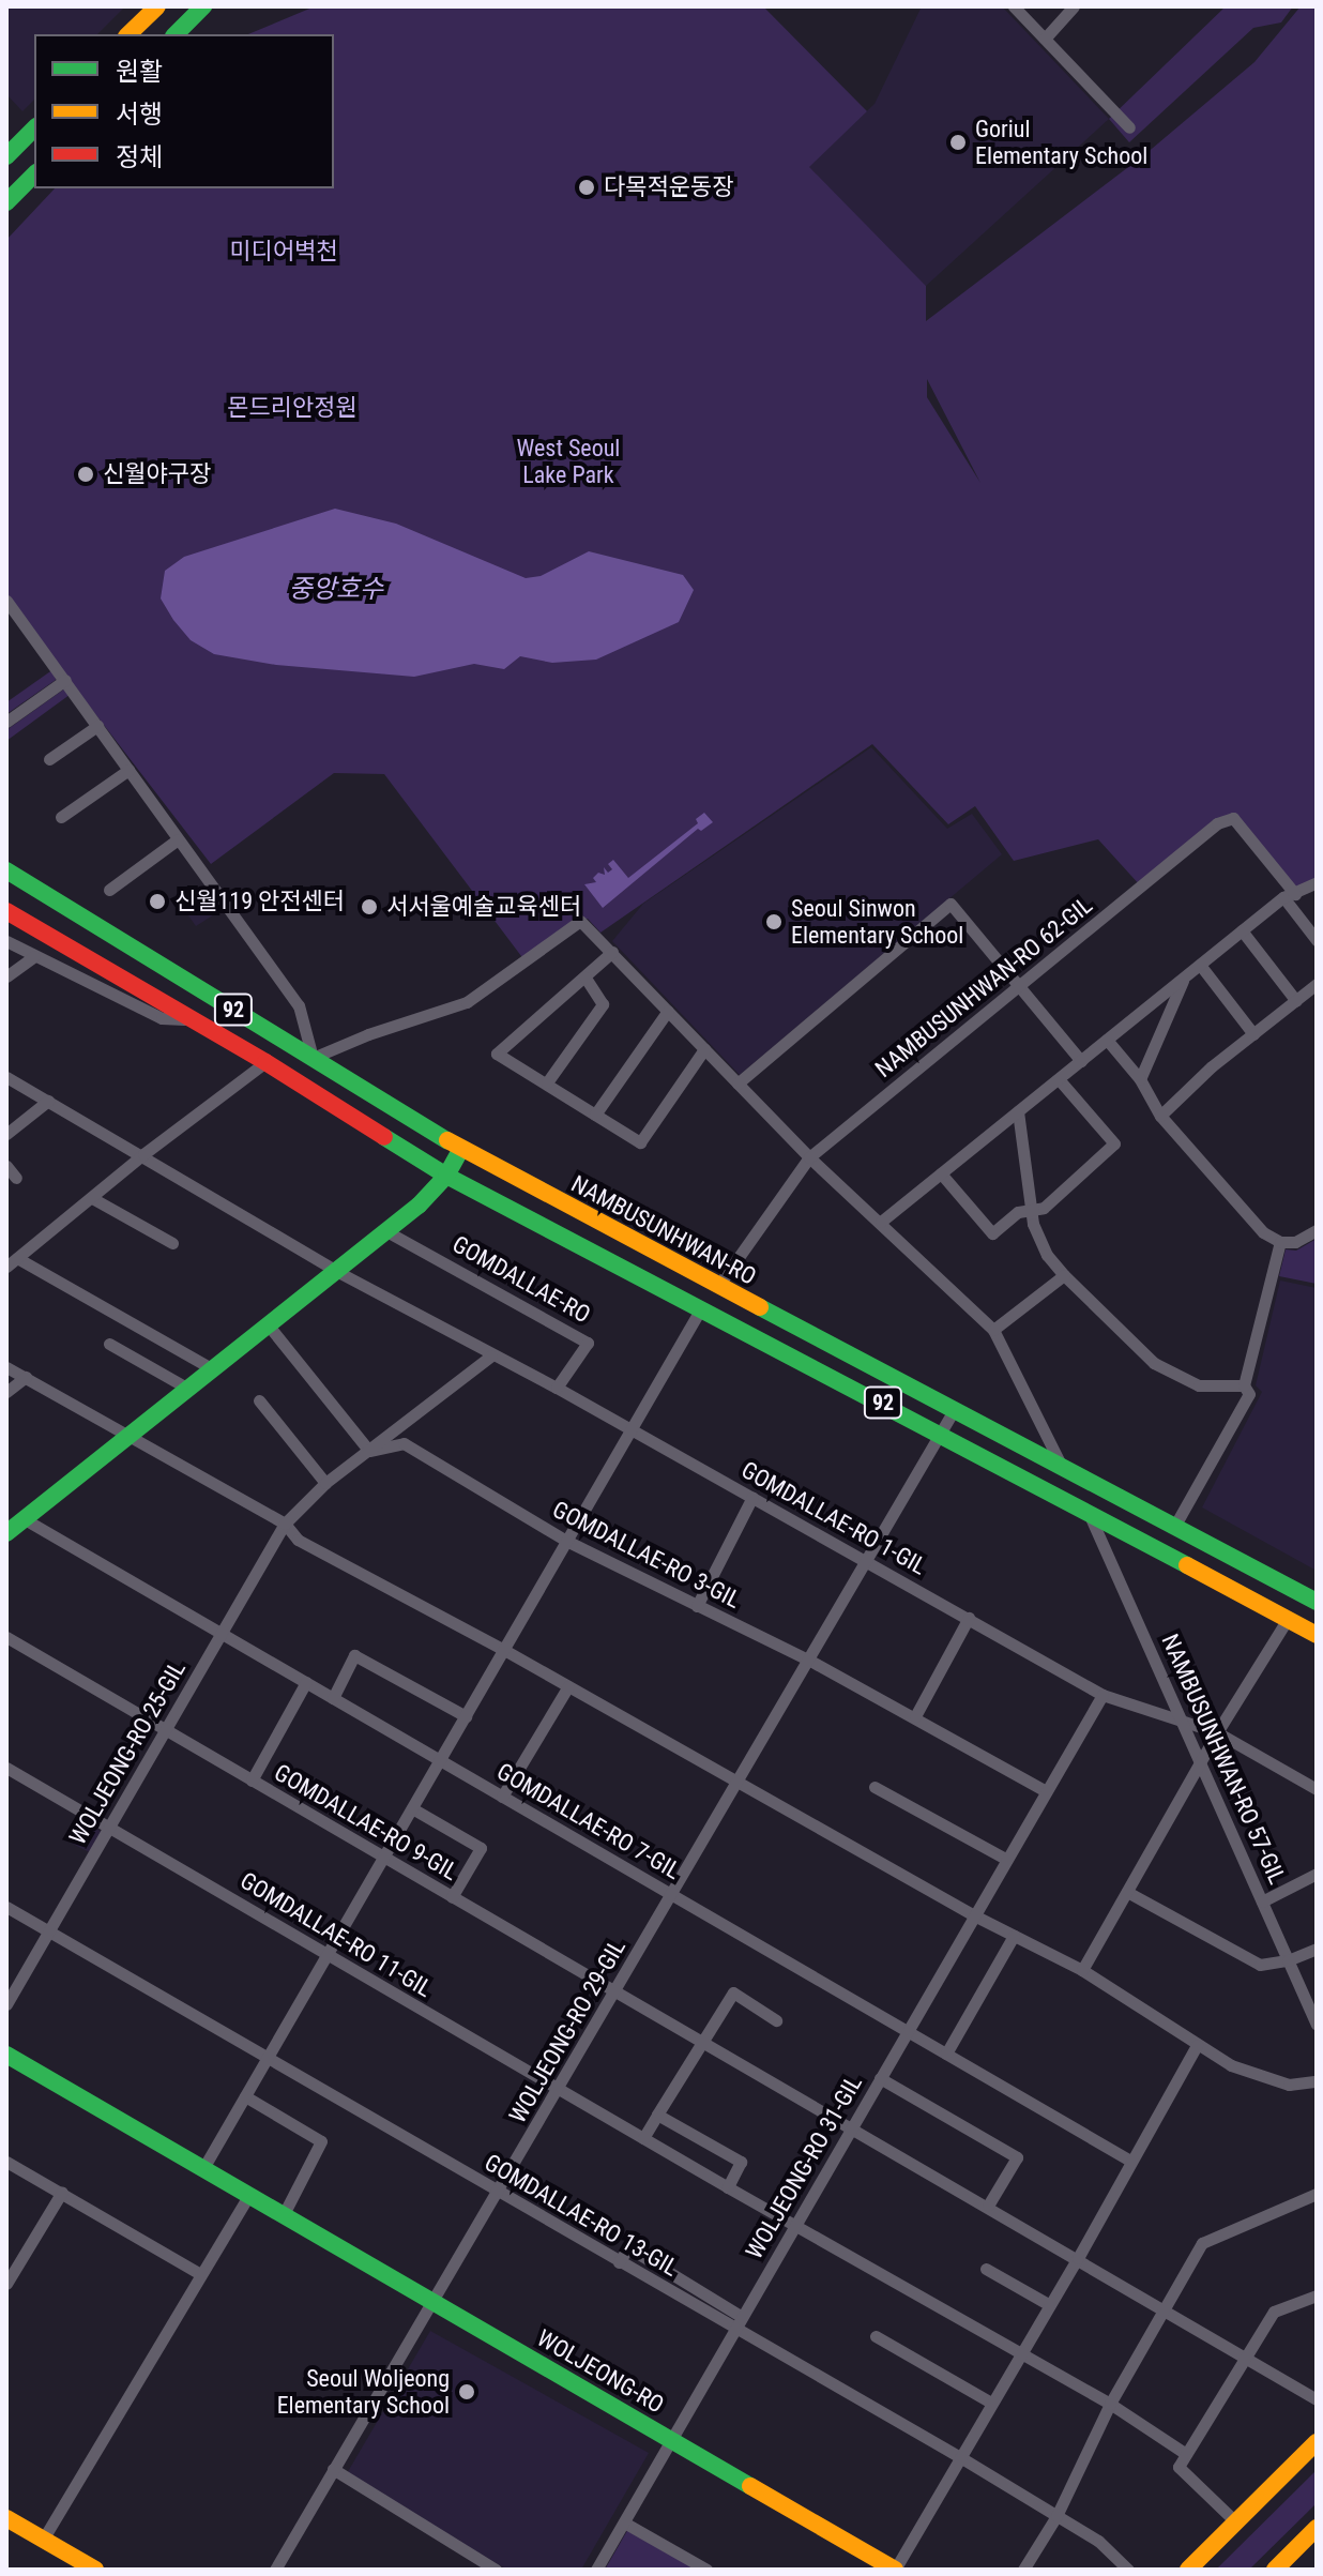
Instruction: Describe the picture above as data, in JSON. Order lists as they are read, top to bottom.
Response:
{
  "streets": {
    "main road": ["92", "NAMBUSUNHWAN-RO", "WOLJEONG-RO"],
    "street": [
      "NAMBUSUNHWAN-RO 62-GIL",
      "GOMDALLAE-RO",
      "GOMDALLAE-RO 1-GIL",
      "GOMDALLAE-RO 3-GIL",
      "WOLJEONG-RO 25-GIL",
      "NAMBUSUNHWAN-RO 57-GIL",
      "GOMDALLAE-RO 7-GIL",
      "GOMDALLAE-RO 9-GIL",
      "GOMDALLAE-RO 11-GIL",
      "WOLJEONG-RO 29-GIL",
      "WOLJEONG-RO 31-GIL",
      "GOMDALLAE-RO 13-GIL"
    ]
  },
  "crossings": [
    ["NAMBUSUNHWAN-RO 62-GIL", "NAMBUSUNHWAN-RO"],
    ["92", "NAMBUSUNHWAN-RO 57-GIL"],
    ["92", "WOLJEONG-RO 29-GIL"],
    ["NAMBUSUNHWAN-RO", "WOLJEONG-RO 29-GIL"],
    ["GOMDALLAE-RO", "GOMDALLAE-RO 1-GIL"],
    ["GOMDALLAE-RO 1-GIL", "WOLJEONG-RO 25-GIL"],
    ["GOMDALLAE-RO 1-GIL", "NAMBUSUNHWAN-RO 57-GIL"],
    ["GOMDALLAE-RO 1-GIL", "WOLJEONG-RO 29-GIL"],
    ["GOMDALLAE-RO 1-GIL", "WOLJEONG-RO 31-GIL"],
    ["GOMDALLAE-RO 3-GIL", "WOLJEONG-RO 25-GIL"],
    ["GOMDALLAE-RO 3-GIL", "WOLJEONG-RO 29-GIL"],
    ["GOMDALLAE-RO 3-GIL", "WOLJEONG-RO 31-GIL"],
    ["WOLJEONG-RO 25-GIL", "GOMDALLAE-RO 7-GIL"],
    ["WOLJEONG-RO 25-GIL", "GOMDALLAE-RO 9-GIL"],
    ["WOLJEONG-RO 25-GIL", "GOMDALLAE-RO 11-GIL"],
    ["WOLJEONG-RO 25-GIL", "GOMDALLAE-RO 13-GIL"],
    ["GOMDALLAE-RO 7-GIL", "WOLJEONG-RO 29-GIL"],
    ["GOMDALLAE-RO 7-GIL", "WOLJEONG-RO 31-GIL"],
    ["GOMDALLAE-RO 9-GIL", "WOLJEONG-RO 29-GIL"],
    ["GOMDALLAE-RO 9-GIL", "WOLJEONG-RO 31-GIL"],
    ["GOMDALLAE-RO 11-GIL", "WOLJEONG-RO 29-GIL"],
    ["GOMDALLAE-RO 11-GIL", "WOLJEONG-RO 31-GIL"],
    ["WOLJEONG-RO 29-GIL", "GOMDALLAE-RO 13-GIL"],
    ["WOLJEONG-RO 29-GIL", "WOLJEONG-RO"],
    ["WOLJEONG-RO 31-GIL", "GOMDALLAE-RO 13-GIL"],
    ["WOLJEONG-RO 31-GIL", "WOLJEONG-RO"]
  ],
  "water": ["중앙호수"],
  "parks": ["미디어벽천", "몬드리안정원", "West Seoul Lake Park"],
  "places": [
    "Goriul Elementary School",
    "다목적운동장",
    "신월야구장",
    "신월119 안전센터",
    "서서울예술교육센터",
    "Seoul Sinwon Elementary School",
    "Seoul Woljeong Elementary School"
  ],
  "legend": ["원활", "서행", "정체"]
}
